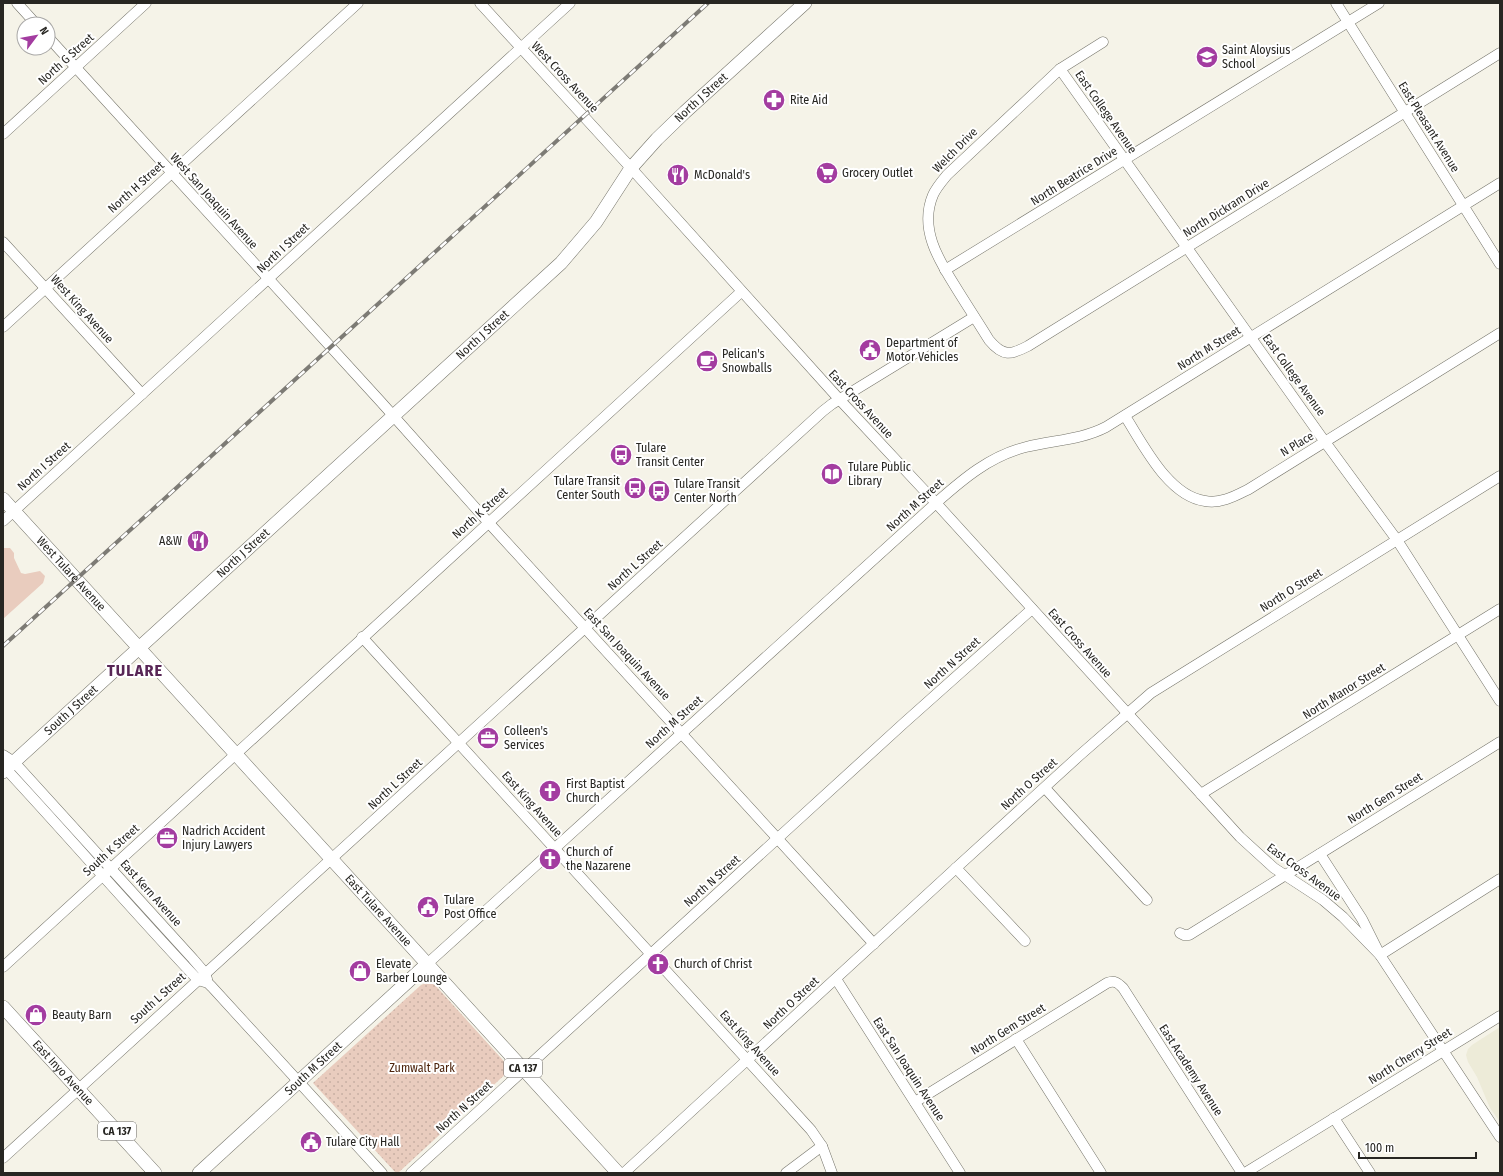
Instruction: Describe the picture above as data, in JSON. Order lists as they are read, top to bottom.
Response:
{
  "streets": {
    "main road": [
      "North J Street",
      "West Tulare Avenue",
      "South J Street",
      "East Tulare Avenue",
      "CA 137",
      "South M Street",
      "East Inyo Avenue"
    ],
    "street": [
      "North G Street",
      "West Cross Avenue",
      "East College Avenue",
      "East Pleasant Avenue",
      "Welch Drive",
      "North Beatrice Drive",
      "North H Street",
      "West San Joaquin Avenue",
      "North Dickram Drive",
      "North I Street",
      "West King Avenue",
      "North M Street",
      "East Cross Avenue",
      "N Place",
      "North K Street",
      "North L Street",
      "North O Street",
      "East San Joaquin Avenue",
      "North N Street",
      "North Manor Street",
      "North Gem Street",
      "East King Avenue",
      "South K Street",
      "East Kern Avenue",
      "South L Street",
      "North Cherry Street",
      "East Academy Avenue"
    ]
  },
  "crossings": [
    ["North G Street", "West San Joaquin Avenue"],
    ["West Cross Avenue", "North J Street"],
    ["West Cross Avenue", "North I Street"],
    ["West Cross Avenue", "East Cross Avenue"],
    ["North J Street", "West San Joaquin Avenue"],
    ["North J Street", "East Cross Avenue"],
    ["North J Street", "West Tulare Avenue"],
    ["North J Street", "East San Joaquin Avenue"],
    ["North J Street", "South J Street"],
    ["North J Street", "East Tulare Avenue"],
    ["East College Avenue", "Welch Drive"],
    ["East College Avenue", "North Beatrice Drive"],
    ["East College Avenue", "North Dickram Drive"],
    ["East College Avenue", "North M Street"],
    ["East College Avenue", "N Place"],
    ["East College Avenue", "North O Street"],
    ["East College Avenue", "North Manor Street"],
    ["East Pleasant Avenue", "North Beatrice Drive"],
    ["East Pleasant Avenue", "North Dickram Drive"],
    ["East Pleasant Avenue", "North M Street"],
    ["Welch Drive", "North Beatrice Drive"],
    ["Welch Drive", "North Dickram Drive"],
    ["Welch Drive", "North L Street"],
    ["North H Street", "West San Joaquin Avenue"],
    ["North H Street", "West King Avenue"],
    ["West San Joaquin Avenue", "North I Street"],
    ["West San Joaquin Avenue", "East San Joaquin Avenue"],
    ["North Dickram Drive", "North L Street"],
    ["North I Street", "West King Avenue"],
    ["North I Street", "West Tulare Avenue"],
    ["North M Street", "East Cross Avenue"],
    ["North M Street", "N Place"],
    ["North M Street", "East San Joaquin Avenue"],
    ["North M Street", "East King Avenue"],
    ["North M Street", "East Tulare Avenue"],
    ["North M Street", "South M Street"],
    ["East Cross Avenue", "North K Street"],
    ["East Cross Avenue", "North L Street"],
    ["East Cross Avenue", "North O Street"],
    ["East Cross Avenue", "North N Street"],
    ["East Cross Avenue", "North Manor Street"],
    ["East Cross Avenue", "North Gem Street"],
    ["East Cross Avenue", "North Cherry Street"],
    ["North K Street", "East San Joaquin Avenue"],
    ["North K Street", "East King Avenue"],
    ["North K Street", "South K Street"],
    ["North K Street", "East Tulare Avenue"],
    ["North L Street", "East San Joaquin Avenue"],
    ["North L Street", "East King Avenue"],
    ["North L Street", "East Tulare Avenue"],
    ["North L Street", "South L Street"],
    ["West Tulare Avenue", "South J Street"],
    ["West Tulare Avenue", "East Tulare Avenue"],
    ["North O Street", "East San Joaquin Avenue"],
    ["North O Street", "East King Avenue"],
    ["East San Joaquin Avenue", "North N Street"],
    ["East San Joaquin Avenue", "North Gem Street"],
    ["North N Street", "East King Avenue"],
    ["North N Street", "East Tulare Avenue"],
    ["South J Street", "East Kern Avenue"],
    ["South J Street", "East Tulare Avenue"],
    ["North Gem Street", "East Academy Avenue"],
    ["South K Street", "East Kern Avenue"],
    ["South K Street", "East Tulare Avenue"],
    ["East Kern Avenue", "South L Street"],
    ["East Kern Avenue", "South M Street"],
    ["East Tulare Avenue", "South L Street"],
    ["East Tulare Avenue", "South M Street"],
    ["South L Street", "East Inyo Avenue"]
  ],
  "districts": ["TULARE"],
  "parks": ["Zumwalt Park"],
  "places": {
    "school or university": ["Saint Aloysius School"],
    "pharmacy": ["Rite Aid"],
    "supermarket": ["Grocery Outlet"],
    "restaurant": ["McDonald's", "A&W"],
    "public building": ["Department of Motor Vehicles", "Tulare Post Office", "Tulare City Hall"],
    "cafe": ["Pelican's Snowballs"],
    "bus stop": ["Tulare Transit Center", "Tulare Transit Center South", "Tulare Transit Center North"],
    "library": ["Tulare Public Library"],
    "office": ["Colleen's Services", "Nadrich Accident Injury Lawyers"],
    "church": ["First Baptist Church", "Church of the Nazarene", "Church of Christ"],
    "shop": ["Elevate Barber Lounge", "Beauty Barn"]
  },
  "scale_bar": "100 m",
  "north": "top right"
}
